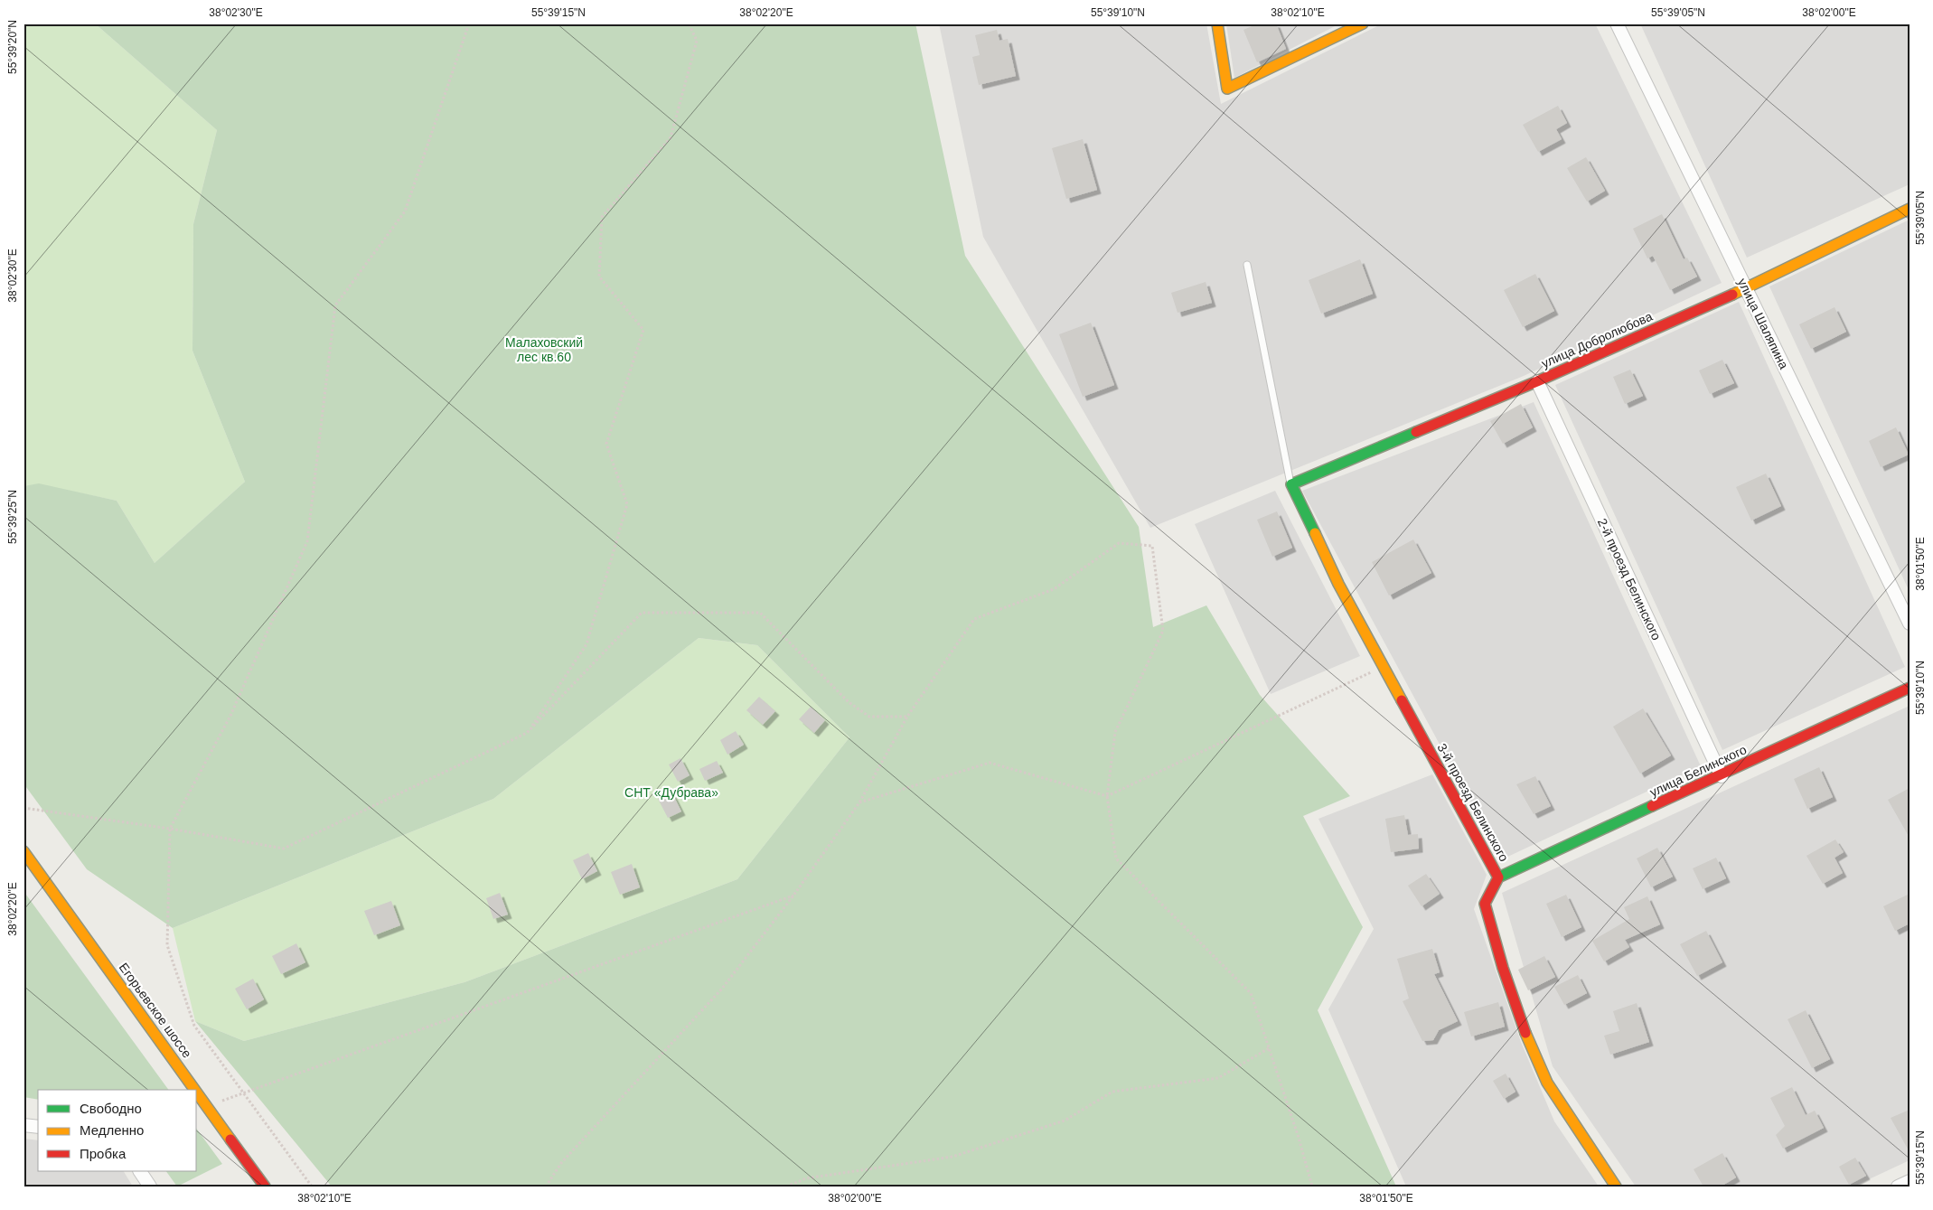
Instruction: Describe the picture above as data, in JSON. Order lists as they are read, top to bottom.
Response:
{
  "streets": {
    "street": [
      "улица Шаляпина",
      "улица Добролюбова",
      "2-й проезд Белинского",
      "улица Белинского",
      "3-й проезд Белинского",
      "Егорьевское шоссе"
    ]
  },
  "crossings": [
    ["улица Шаляпина", "улица Добролюбова"],
    ["улица Добролюбова", "2-й проезд Белинского"],
    ["улица Добролюбова", "3-й проезд Белинского"],
    ["2-й проезд Белинского", "улица Белинского"],
    ["улица Белинского", "3-й проезд Белинского"]
  ],
  "parks": ["Малаховский лес кв.60", "СНТ «Дубрава»"],
  "legend": ["Свободно", "Медленно", "Пробка"],
  "coordinates": [
    "38°02'30\"E",
    "55°39'15\"N",
    "38°02'20\"E",
    "55°39'10\"N",
    "38°02'10\"E",
    "55°39'05\"N",
    "38°02'00\"E",
    "55°39'20\"N",
    "55°39'25\"N",
    "38°01'50\"E"
  ]
}
